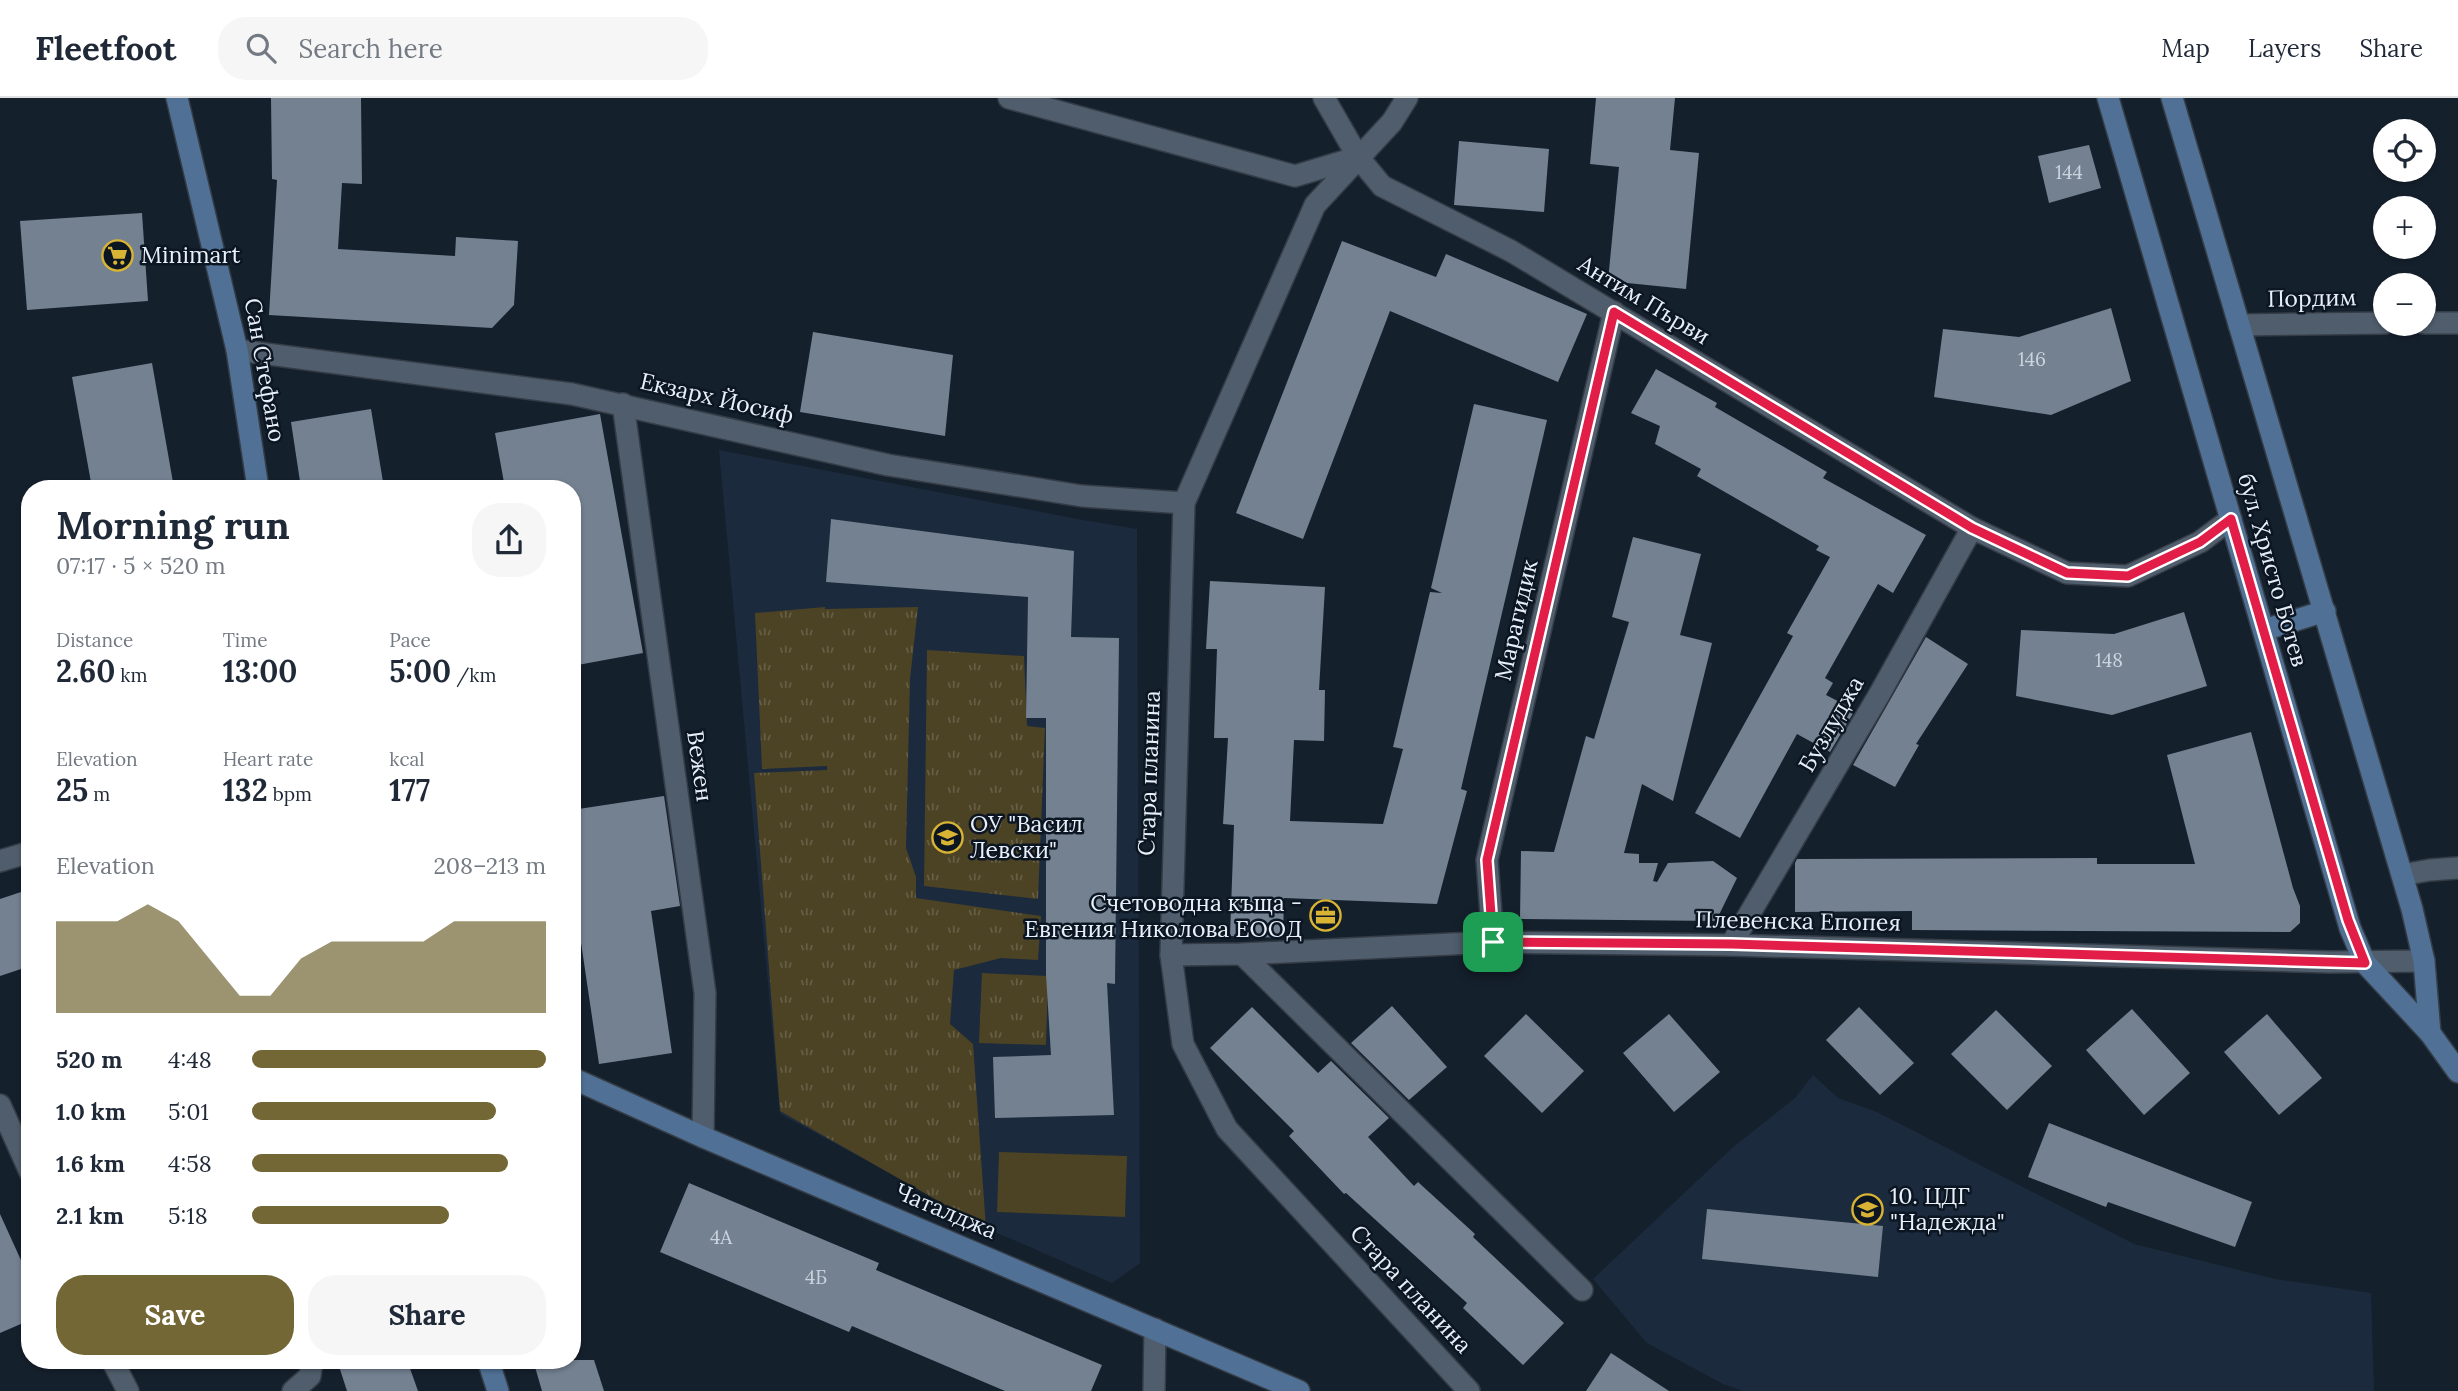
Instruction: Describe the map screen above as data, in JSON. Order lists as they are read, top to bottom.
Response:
{
  "streets": {
    "main road": ["Сан Стефано", "бул. Христо Ботев", "Чаталджа"],
    "street": [
      "Пордим",
      "Антим Първи",
      "Екзарх Йосиф",
      "Марагидик",
      "Бузлуджа",
      "Вежен",
      "Стара планина",
      "Плевенска Епопея"
    ]
  },
  "crossings": [
    ["Пордим", "бул. Христо Ботев"],
    ["Антим Първи", "бул. Христо Ботев"],
    ["Антим Първи", "Марагидик"],
    ["Антим Първи", "Бузлуджа"],
    ["Антим Първи", "Стара планина"],
    ["Сан Стефано", "Екзарх Йосиф"],
    ["Екзарх Йосиф", "Вежен"],
    ["Екзарх Йосиф", "Стара планина"],
    ["бул. Христо Ботев", "Плевенска Епопея"],
    ["Марагидик", "Плевенска Епопея"],
    ["Бузлуджа", "Плевенска Епопея"],
    ["Вежен", "Чаталджа"],
    ["Стара планина", "Плевенска Епопея"]
  ],
  "places": {
    "supermarket": ["Minimart"],
    "school or university": ["ОУ \"Васил Левски\"", "10. ЦДГ \"Надежда\""],
    "office": ["Счетоводна къща - Евгения Николова ЕООД"]
  },
  "house_numbers": [
    "144",
    "146",
    "148",
    "4A",
    "4Б"
  ],
  "page": {
    "header": "Fleetfoot",
    "search": "Search here",
    "nav": ["Map", "Layers", "Share"],
    "map_buttons": ["+", "−"],
    "heading": ["Morning run", "07:17 · 5 × 520 m"],
    "stats": [
      ["Distance", "2.60 km"],
      ["Time", "13:00"],
      ["Pace", "5:00 /km"],
      ["Elevation", "25 m"],
      ["Heart rate", "132 bpm"],
      ["kcal", "177"]
    ],
    "chart": ["Elevation", "208–213 m"],
    "list": [
      {
        "name": "520 m",
        "note": "4:48"
      },
      {
        "name": "1.0 km",
        "note": "5:01"
      },
      {
        "name": "1.6 km",
        "note": "4:58"
      },
      {
        "name": "2.1 km",
        "note": "5:18"
      }
    ],
    "buttons": ["Save", "Share"]
  }
}
